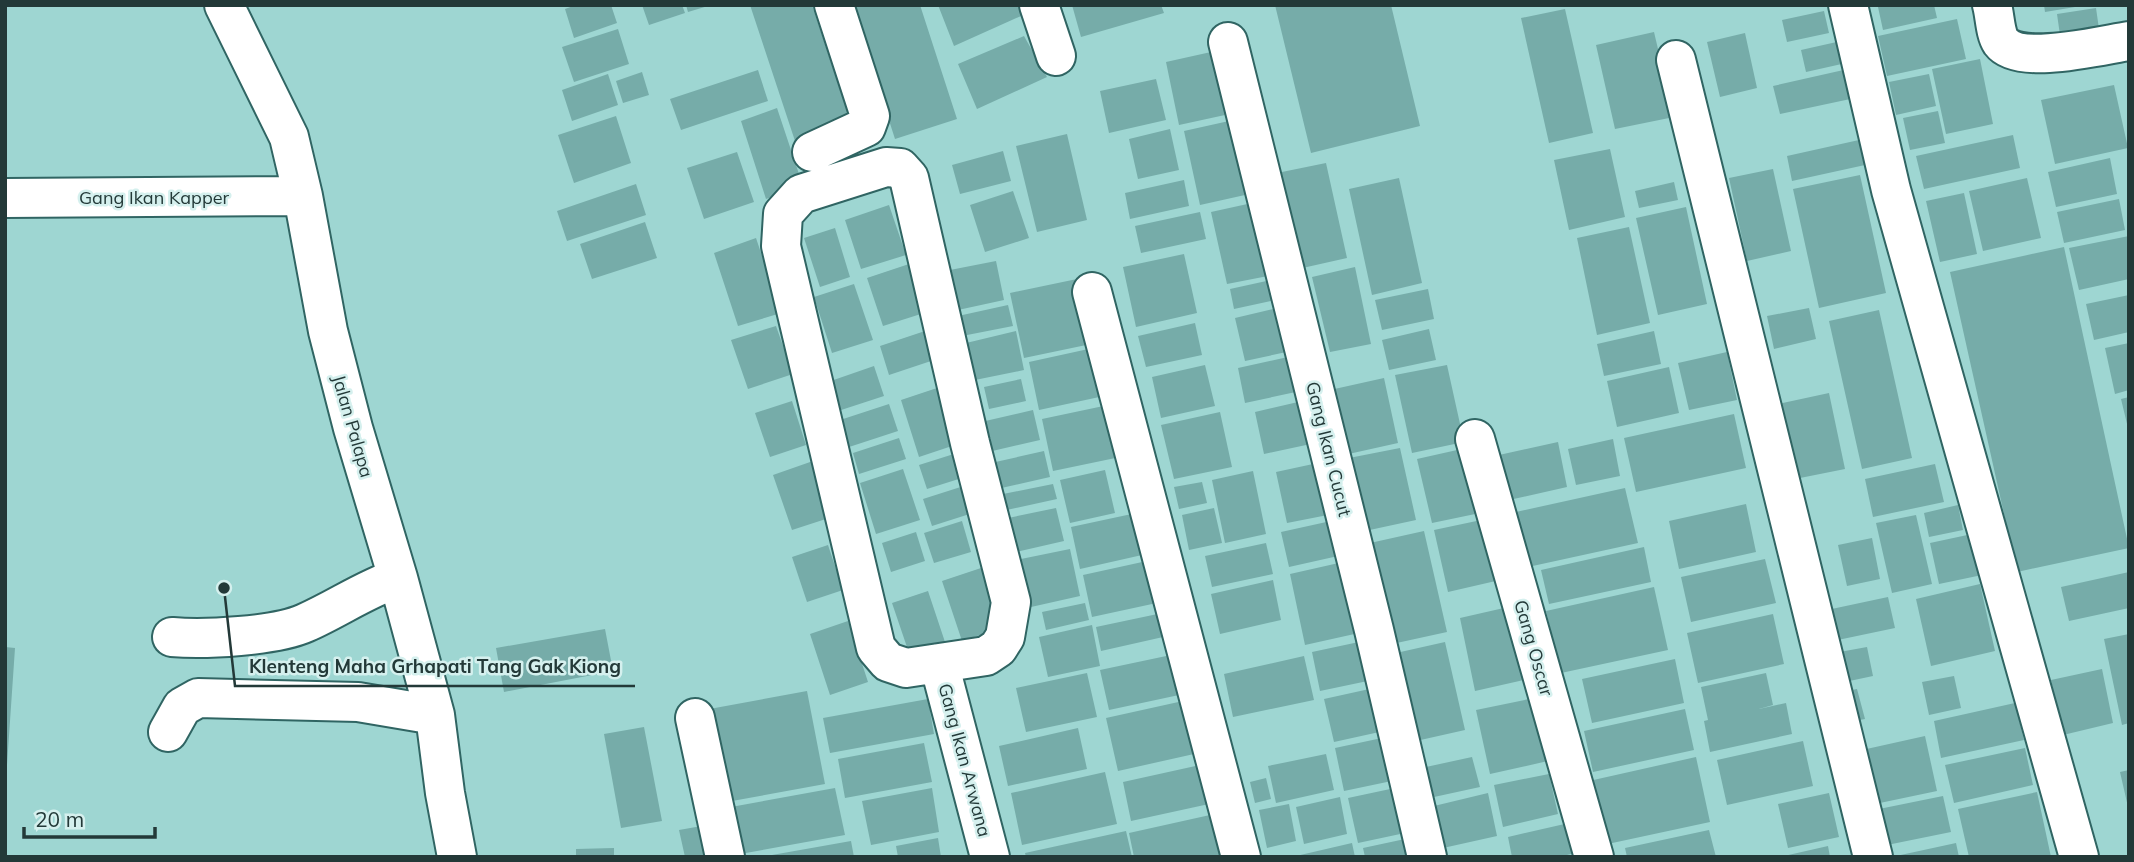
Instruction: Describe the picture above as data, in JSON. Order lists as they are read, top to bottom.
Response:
{
  "streets": {
    "street": [
      "Gang Ikan Kapper",
      "Jalan Palapa",
      "Gang Ikan Cucut",
      "Gang Oscar",
      "Gang Ikan Arwana"
    ]
  },
  "crossings": [
    ["Gang Ikan Kapper", "Jalan Palapa"]
  ],
  "places": ["Klenteng Maha Grhapati Tang Gak Kiong"],
  "scale_bar": "20 m"
}
